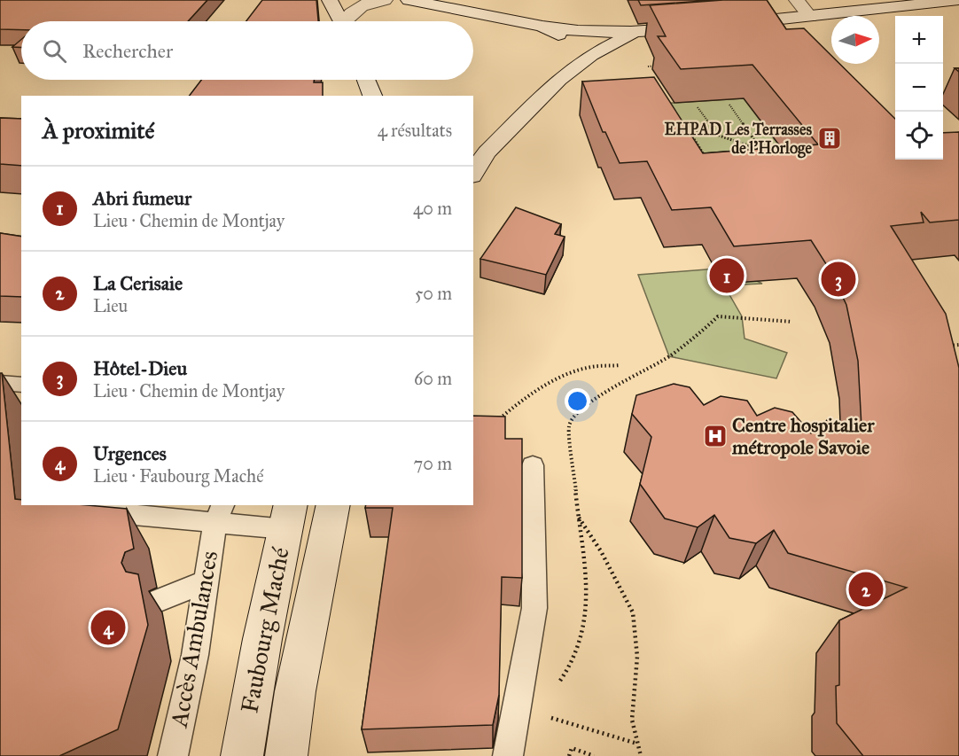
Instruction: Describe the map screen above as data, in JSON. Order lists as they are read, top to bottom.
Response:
{
  "streets": {
    "street": ["Faubourg Maché"],
    "lane": ["Accès Ambulances"]
  },
  "places": {
    "building": ["EHPAD Les Terrasses de l'Horloge"],
    "hospital": ["Centre hospitalier métropole Savoie"]
  },
  "north": "right",
  "page": {
    "map_buttons": ["+", "−"],
    "search": "Rechercher",
    "heading": ["À proximité", "4 résultats"],
    "list": [
      {
        "mark": "1",
        "name": "Abri fumeur",
        "note": "Lieu · Chemin de Montjay",
        "value": "40 m"
      },
      {
        "mark": "2",
        "name": "La Cerisaie",
        "note": "Lieu",
        "value": "50 m"
      },
      {
        "mark": "3",
        "name": "Hôtel-Dieu",
        "note": "Lieu · Chemin de Montjay",
        "value": "60 m"
      },
      {
        "mark": "4",
        "name": "Urgences",
        "note": "Lieu · Faubourg Maché",
        "value": "70 m"
      }
    ],
    "pins": [
      "1",
      "3",
      "2",
      "4"
    ]
  }
}
